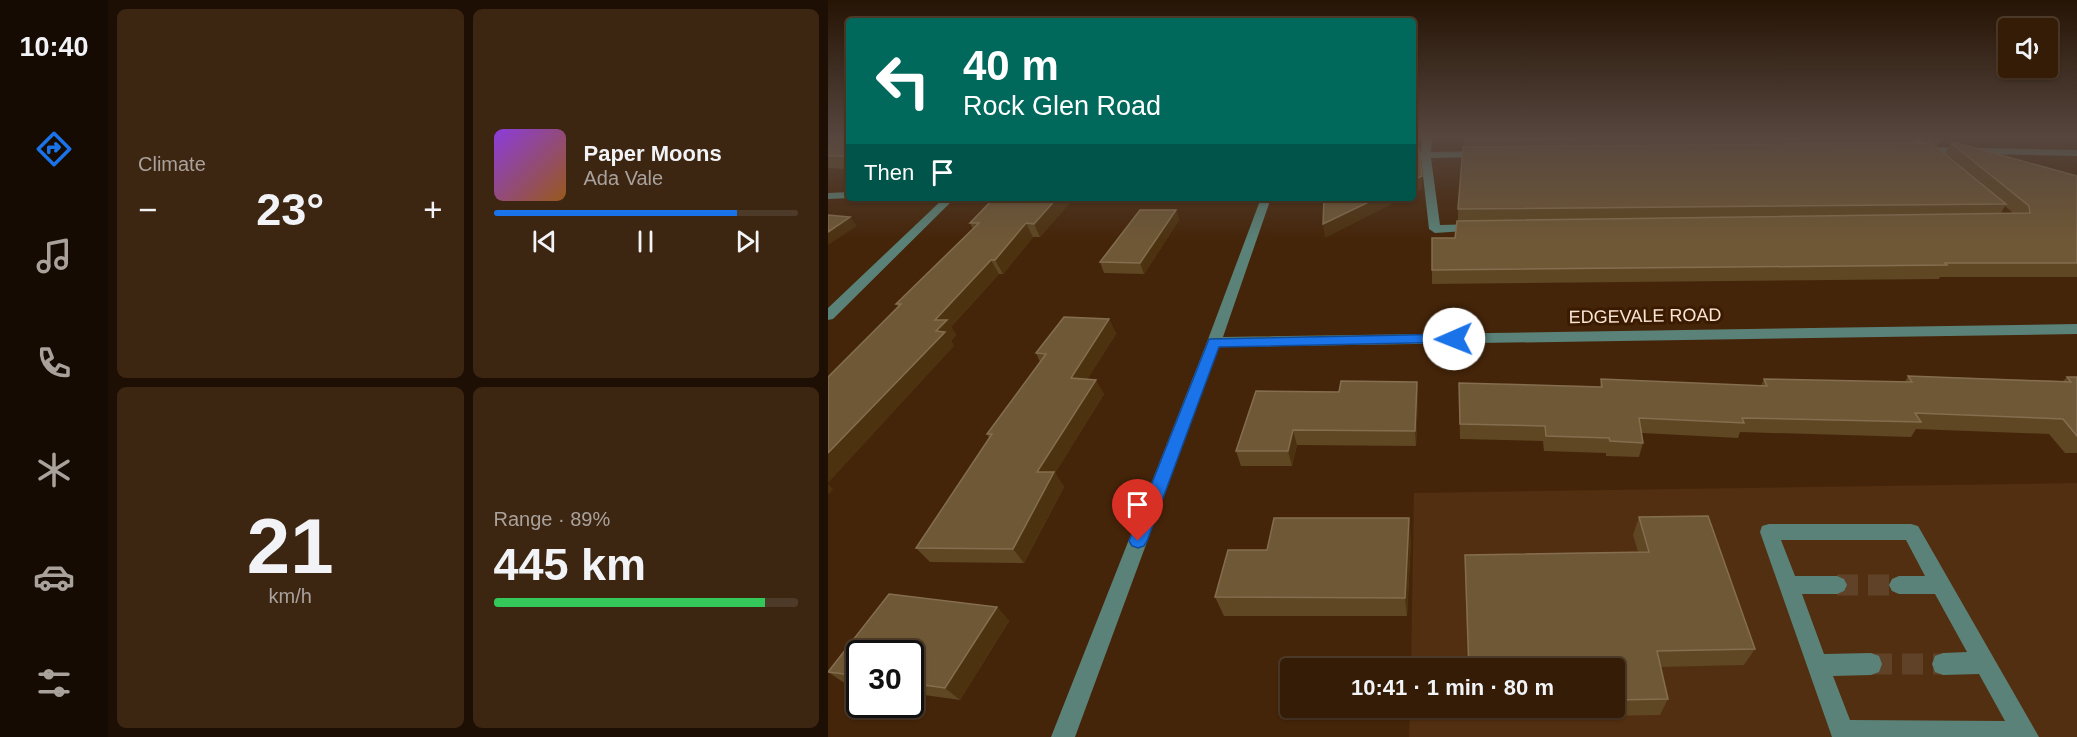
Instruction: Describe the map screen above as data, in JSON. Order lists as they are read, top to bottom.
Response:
{
  "streets": {
    "street": ["EDGEVALE ROAD"]
  },
  "page": {
    "tabs": "10:40",
    "tile": [
      "Climate",
      ["21", "km/h"],
      ["Range · 89%", "445 km"]
    ],
    "turn": ["40 m", "Rock Glen Road"],
    "song": ["Paper Moons", "Ada Vale"],
    "then": "Then",
    "heat": ["−", "23°", "+"],
    "limit": "30",
    "trip": "10:41 · 1 min · 80 m"
  }
}
